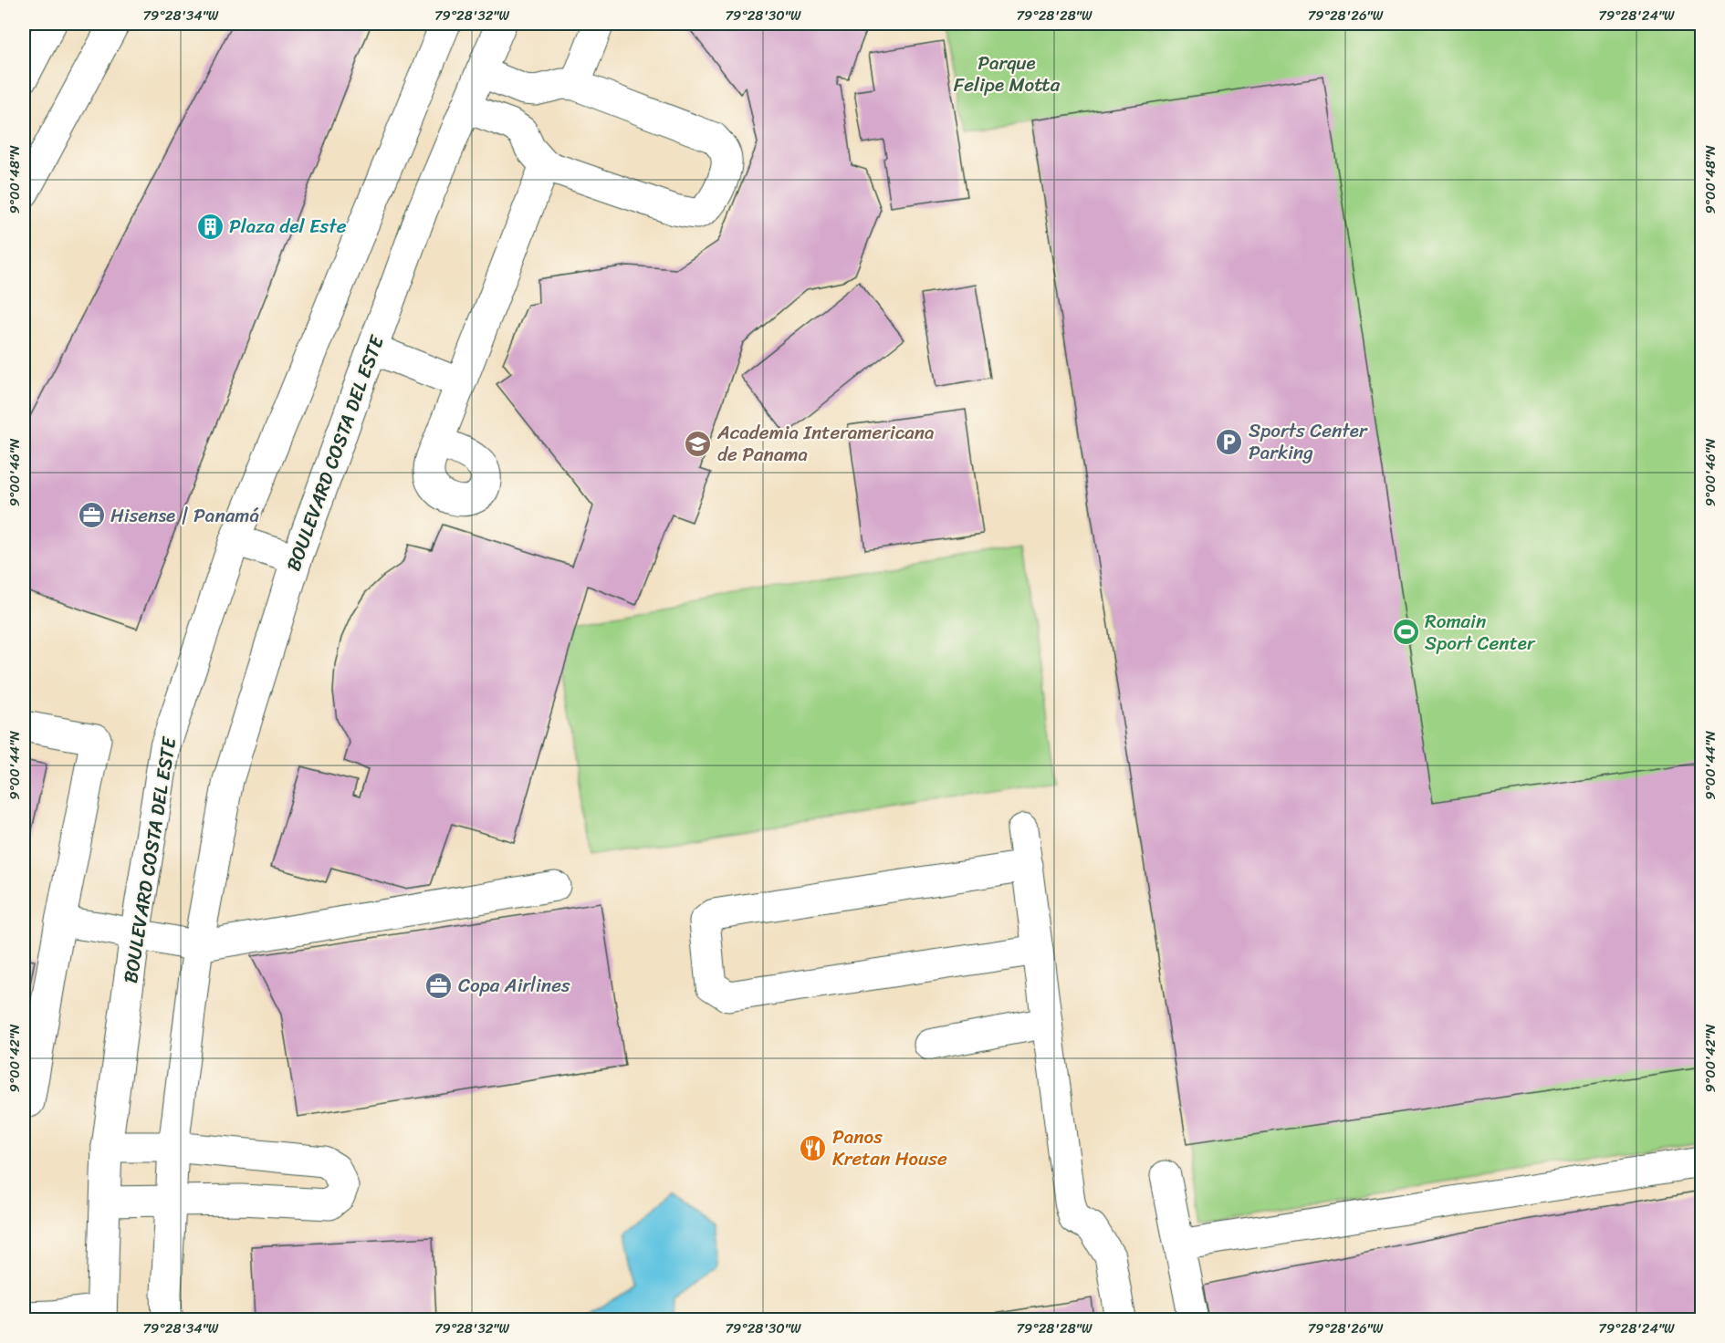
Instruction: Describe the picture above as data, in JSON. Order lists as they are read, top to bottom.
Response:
{
  "streets": {
    "main road": ["BOULEVARD COSTA DEL ESTE"]
  },
  "parks": ["Parque Felipe Motta"],
  "places": {
    "building": ["Plaza del Este"],
    "parking": ["Sports Center Parking"],
    "school or university": ["Academia Interamericana de Panama"],
    "office": ["Hisense | Panamá", "Copa Airlines"],
    "sports": ["Romain Sport Center"],
    "restaurant": ["Panos Kretan House"]
  },
  "coordinates": [
    "79°28'34\"W",
    "79°28'32\"W",
    "79°28'30\"W",
    "79°28'28\"W",
    "79°28'26\"W",
    "79°28'24\"W",
    "9°00'48\"N",
    "9°00'46\"N",
    "9°00'44\"N",
    "9°00'42\"N"
  ]
}
